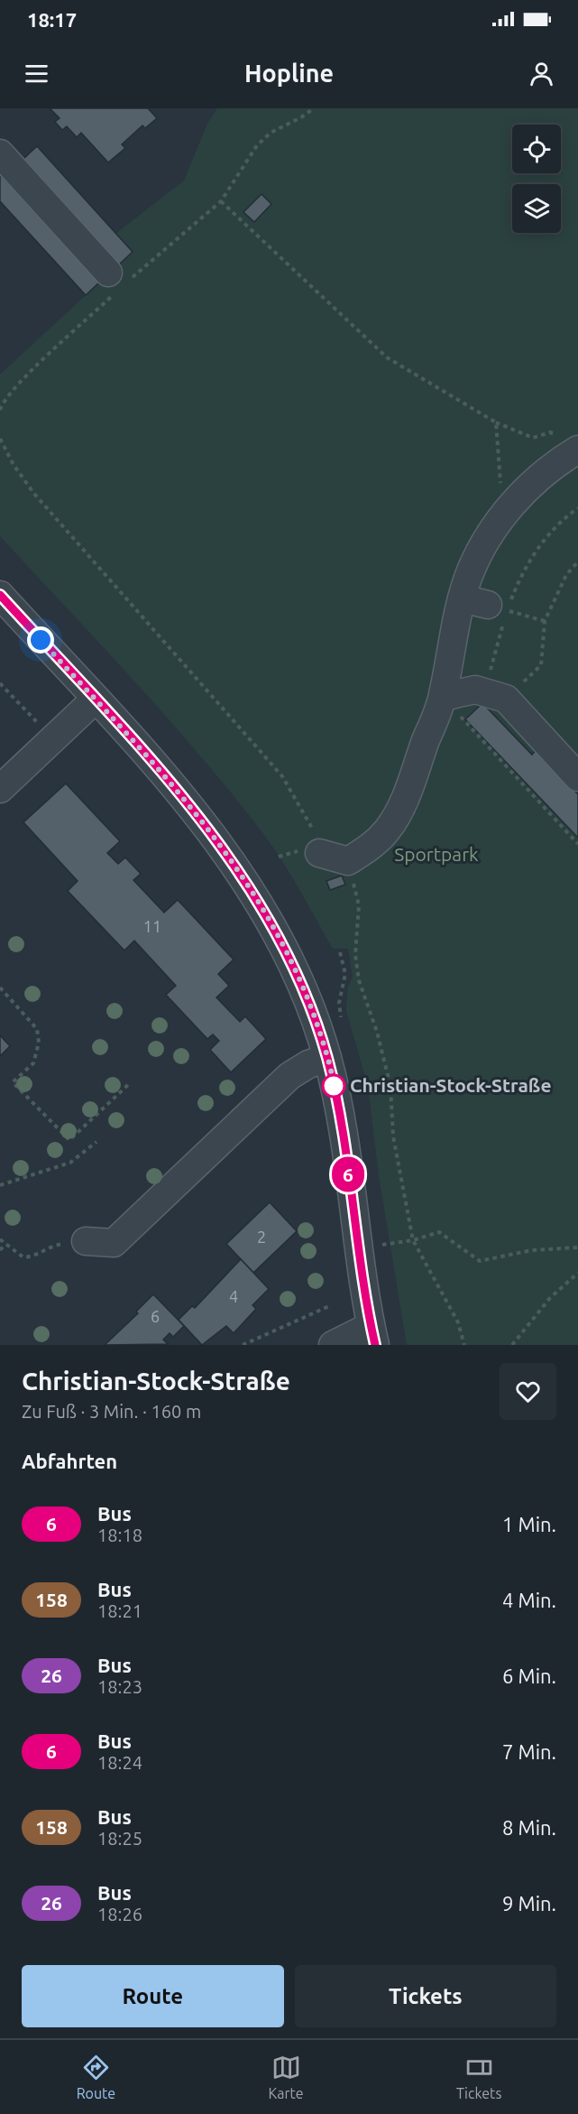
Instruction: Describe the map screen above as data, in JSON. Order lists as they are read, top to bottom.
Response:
{
  "parks": ["Sportpark"],
  "places": ["Christian-Stock-Straße"],
  "lines": ["bus line 6"],
  "house_numbers": [
    "11",
    "2",
    "4",
    "6"
  ],
  "page": {
    "status": "18:17",
    "header": "Hopline",
    "on_map": "6",
    "heading": [
      ["Christian-Stock-Straße", "Zu Fuß · 3 Min. · 160 m"],
      "Abfahrten"
    ],
    "list": [
      {
        "mark": "6",
        "name": "Bus",
        "note": "18:18",
        "value": "1 Min."
      },
      {
        "mark": "158",
        "name": "Bus",
        "note": "18:21",
        "value": "4 Min."
      },
      {
        "mark": "26",
        "name": "Bus",
        "note": "18:23",
        "value": "6 Min."
      },
      {
        "mark": "6",
        "name": "Bus",
        "note": "18:24",
        "value": "7 Min."
      },
      {
        "mark": "158",
        "name": "Bus",
        "note": "18:25",
        "value": "8 Min."
      },
      {
        "mark": "26",
        "name": "Bus",
        "note": "18:26",
        "value": "9 Min."
      }
    ],
    "buttons": ["Route", "Tickets"],
    "tabs": ["Route", "Karte", "Tickets"]
  }
}
